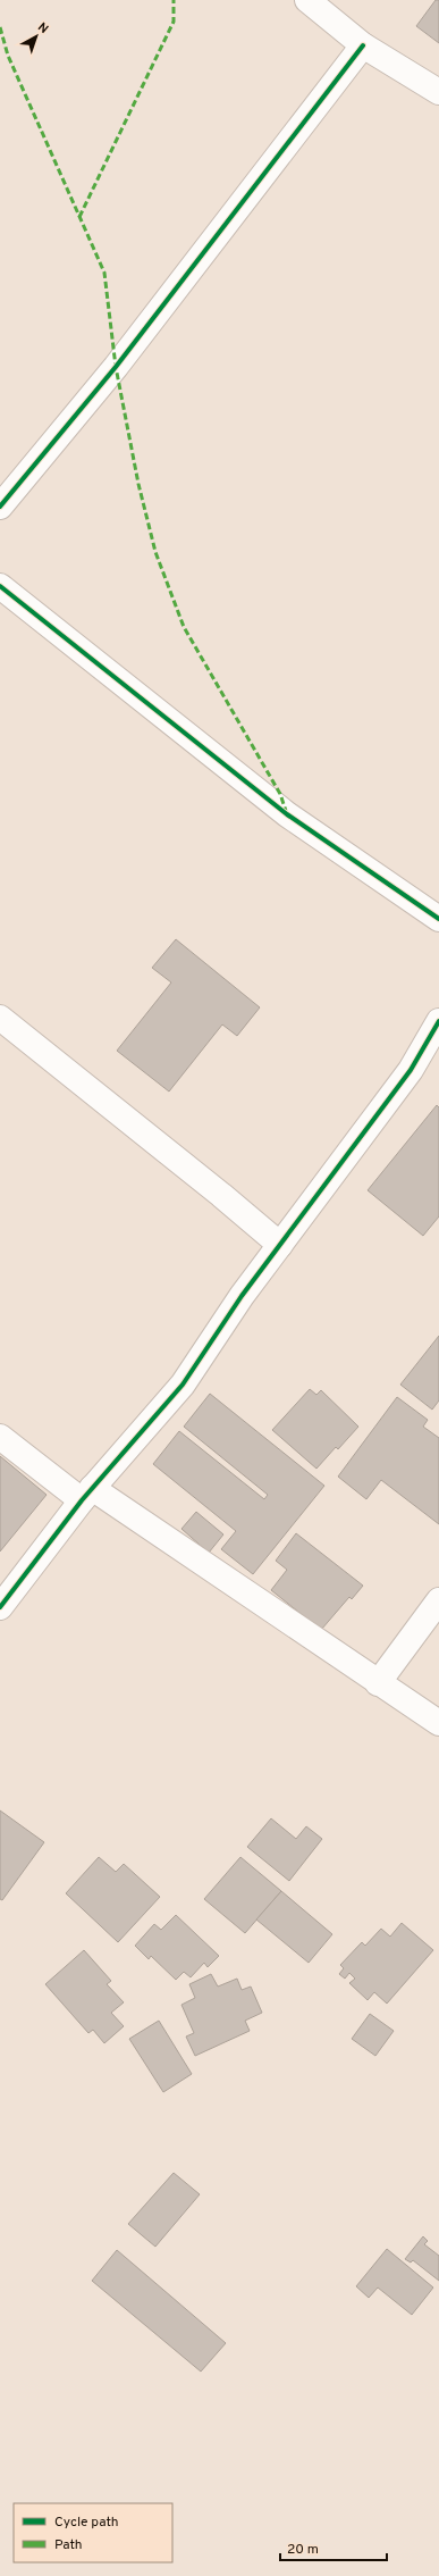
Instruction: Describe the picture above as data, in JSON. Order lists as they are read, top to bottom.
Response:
{
  "legend": ["Cycle path", "Path"],
  "scale_bar": "20 m",
  "north": "top right"
}
